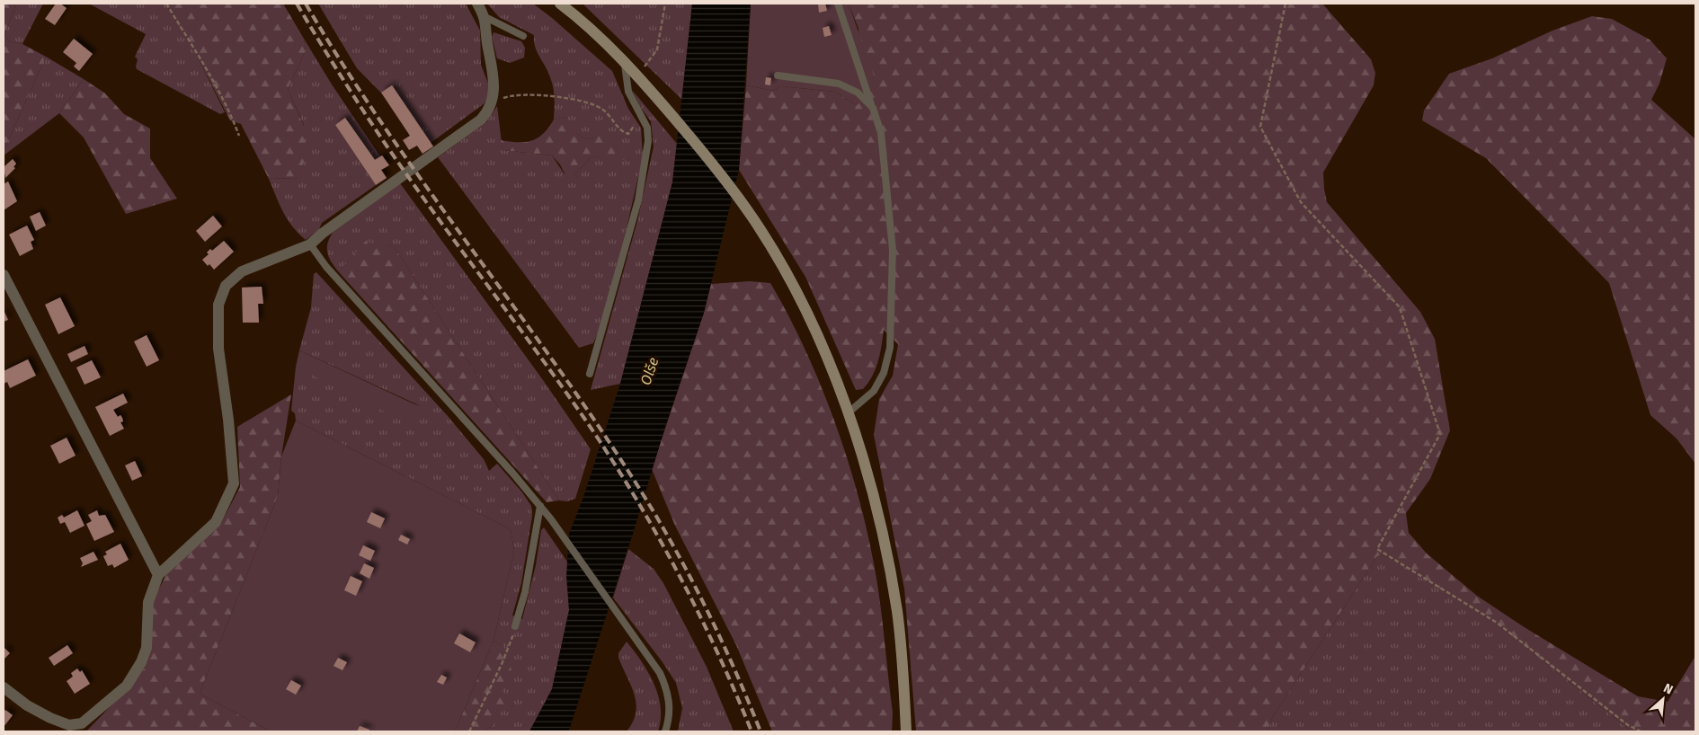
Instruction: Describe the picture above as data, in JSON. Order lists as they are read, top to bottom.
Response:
{
  "water": ["Olše"],
  "north": "top right"
}
